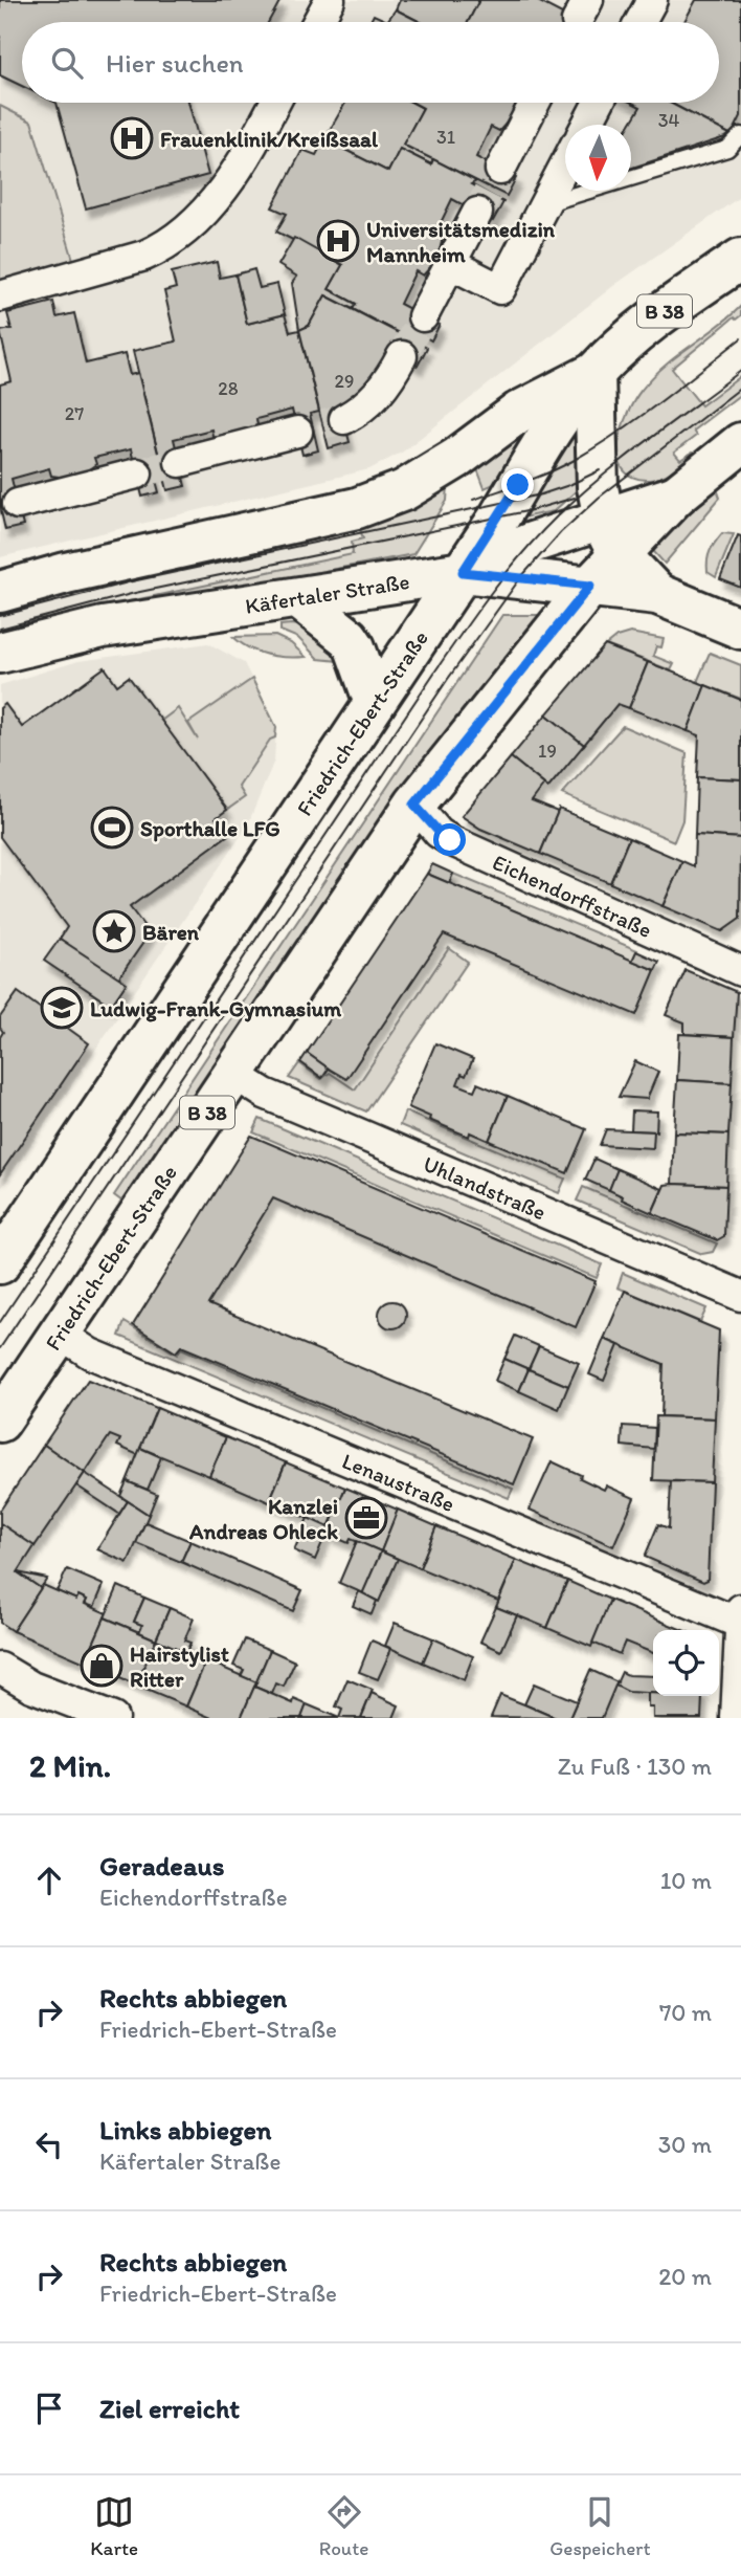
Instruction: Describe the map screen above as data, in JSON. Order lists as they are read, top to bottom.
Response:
{
  "streets": {
    "main road": ["B 38", "Käfertaler Straße", "Friedrich-Ebert-Straße"],
    "street": ["Eichendorffstraße", "Uhlandstraße", "Lenaustraße"]
  },
  "crossings": [
    ["Käfertaler Straße", "Friedrich-Ebert-Straße"],
    ["Friedrich-Ebert-Straße", "Eichendorffstraße"],
    ["Friedrich-Ebert-Straße", "Uhlandstraße"],
    ["Friedrich-Ebert-Straße", "Lenaustraße"]
  ],
  "places": {
    "hospital": ["Frauenklinik/Kreißsaal", "Universitätsmedizin Mannheim"],
    "sports": ["Sporthalle LFG"],
    "place": ["Bären"],
    "school or university": ["Ludwig-Frank-Gymnasium"],
    "office": ["Kanzlei Andreas Ohleck"],
    "shop": ["Hairstylist Ritter"]
  },
  "house_numbers": [
    "34",
    "31",
    "29",
    "28",
    "27",
    "19"
  ],
  "north": "bottom",
  "page": {
    "search": "Hier suchen",
    "heading": ["2 Min.", "Zu Fuß · 130 m"],
    "list": [
      ["Geradeaus", "Eichendorffstraße", "10 m"],
      ["Rechts abbiegen", "Friedrich-Ebert-Straße", "70 m"],
      ["Links abbiegen", "Käfertaler Straße", "30 m"],
      ["Rechts abbiegen", "Friedrich-Ebert-Straße", "20 m"],
      "Ziel erreicht"
    ],
    "nav": ["Karte", "Route", "Gespeichert"]
  }
}
